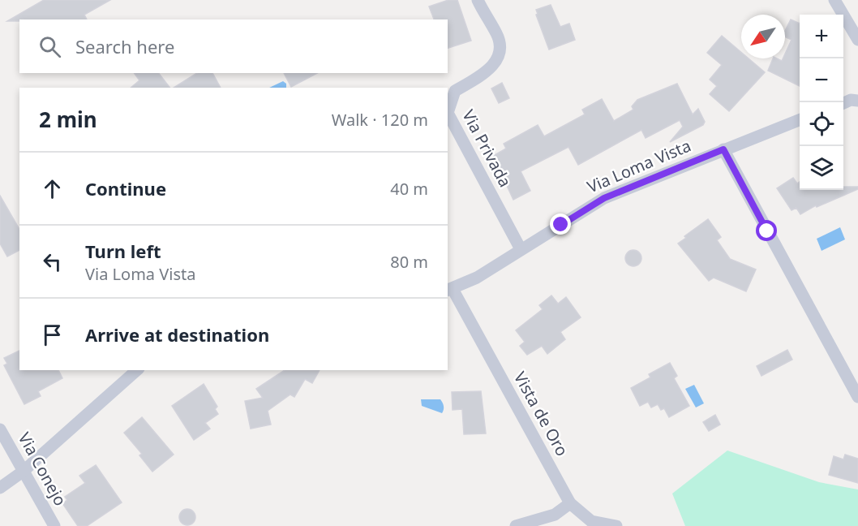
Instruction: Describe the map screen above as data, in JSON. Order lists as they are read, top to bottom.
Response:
{
  "streets": {
    "street": [
      "Via Privada",
      "Via Loma Vista",
      "Vista de Oro",
      "Via Conejo"
    ]
  },
  "crossings": [
    ["Via Privada", "Via Loma Vista"],
    ["Via Loma Vista", "Vista de Oro"]
  ],
  "north": "bottom left",
  "page": {
    "map_buttons": ["+", "−"],
    "search": "Search here",
    "heading": ["2 min", "Walk · 120 m"],
    "list": [
      ["Continue", "40 m"],
      ["Turn left", "Via Loma Vista", "80 m"],
      "Arrive at destination"
    ]
  }
}
